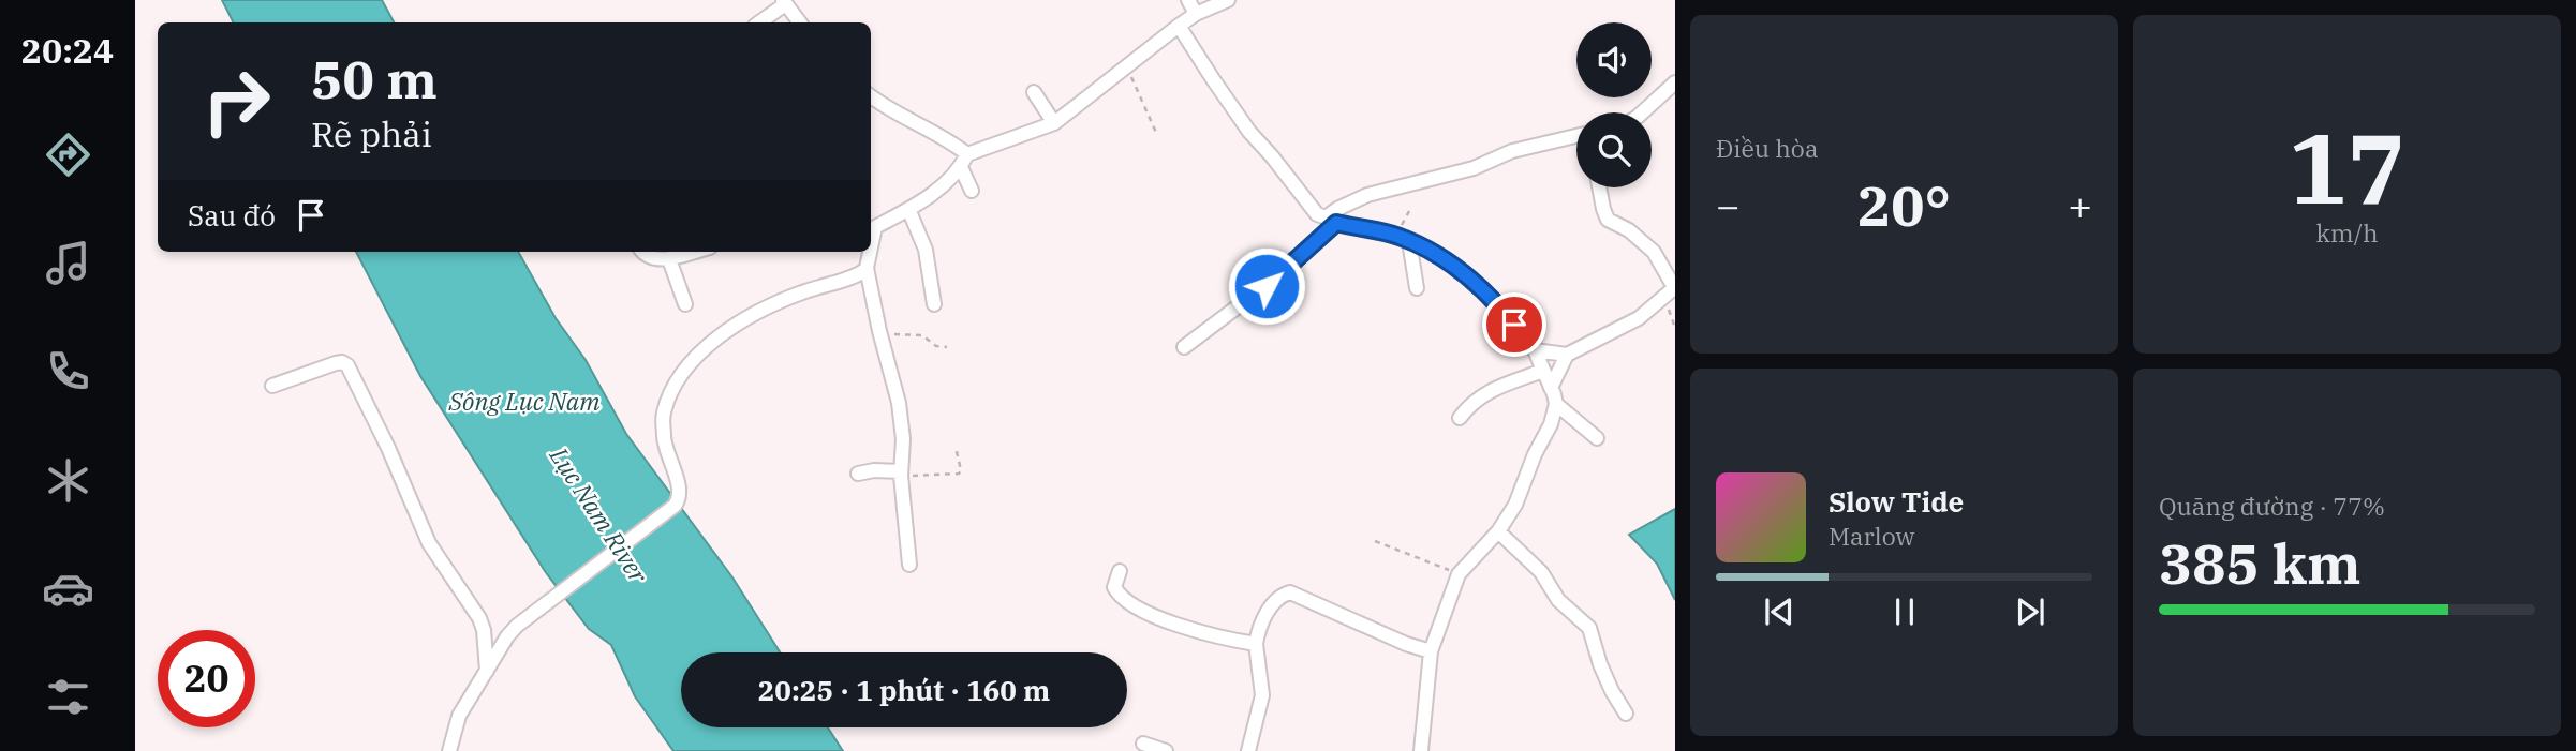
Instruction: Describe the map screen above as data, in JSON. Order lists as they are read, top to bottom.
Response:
{
  "water": ["Sông Lục Nam", "Lục Nam River"],
  "page": {
    "tabs": "20:24",
    "tile": [
      "Điều hòa",
      ["17", "km/h"],
      ["Quãng đường · 77%", "385 km"]
    ],
    "turn": ["50 m", "Rẽ phải"],
    "heat": ["−", "20°", "+"],
    "then": "Sau đó",
    "song": ["Slow Tide", "Marlow"],
    "limit": "20",
    "trip": "20:25 · 1 phút · 160 m"
  }
}
